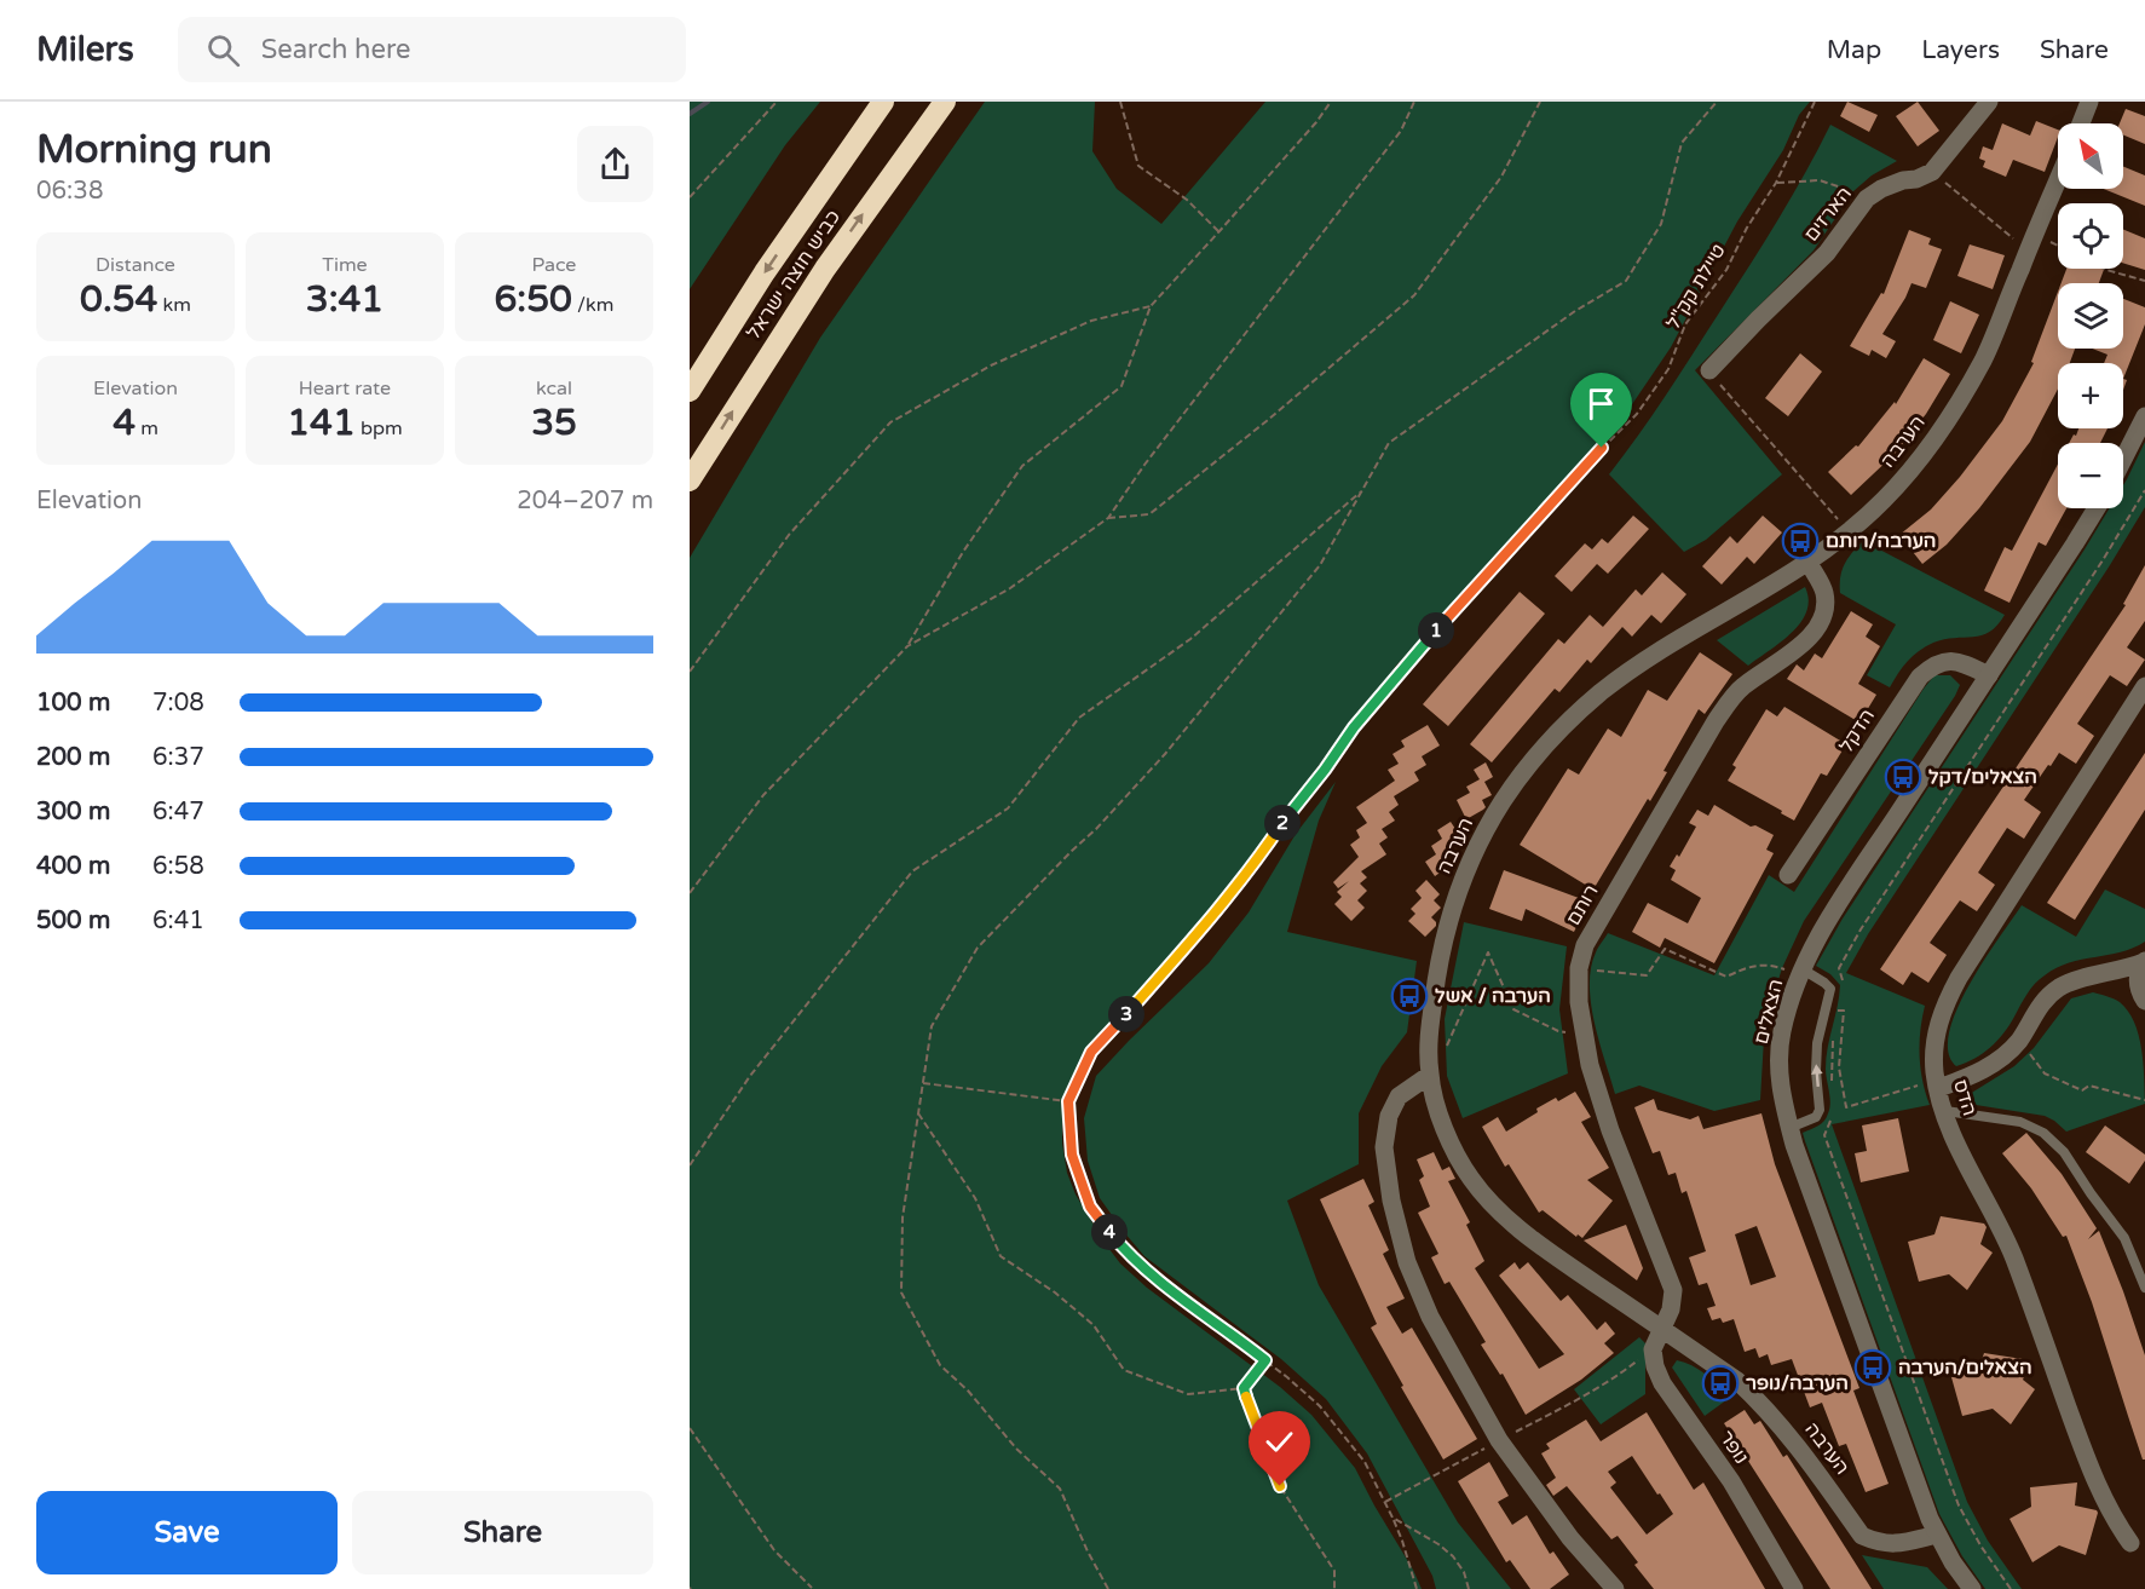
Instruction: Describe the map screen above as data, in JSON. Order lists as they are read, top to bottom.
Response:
{
  "streets": {
    "highway": ["כביש חוצה ישראל"],
    "street": [
      "הארזים",
      "הערבה",
      "הדקל",
      "רותם",
      "הצאלים",
      "הדס",
      "נופר"
    ],
    "path": ["טיילת קק\"ל"]
  },
  "crossings": [
    ["הערבה", "רותם"],
    ["הערבה", "הצאלים"],
    ["הדקל", "הצאלים"]
  ],
  "places": {
    "bus stop": [
      "הערבה/רותם",
      "הצאלים/דקל",
      "הערבה / אשל",
      "הצאלים/הערבה",
      "הערבה/נופר"
    ]
  },
  "north": "top left",
  "page": {
    "header": "Milers",
    "search": "Search here",
    "nav": ["Map", "Layers", "Share"],
    "heading": ["Morning run", "06:38"],
    "map_buttons": ["+", "−"],
    "stats": [
      ["Distance", "0.54 km"],
      ["Time", "3:41"],
      ["Pace", "6:50 /km"],
      ["Elevation", "4 m"],
      ["Heart rate", "141 bpm"],
      ["kcal", "35"]
    ],
    "chart": ["Elevation", "204–207 m"],
    "pins": [
      "1",
      "2",
      "3",
      "4"
    ],
    "list": [
      {
        "name": "100 m",
        "note": "7:08"
      },
      {
        "name": "200 m",
        "note": "6:37"
      },
      {
        "name": "300 m",
        "note": "6:47"
      },
      {
        "name": "400 m",
        "note": "6:58"
      },
      {
        "name": "500 m",
        "note": "6:41"
      }
    ],
    "buttons": ["Save", "Share"]
  }
}
